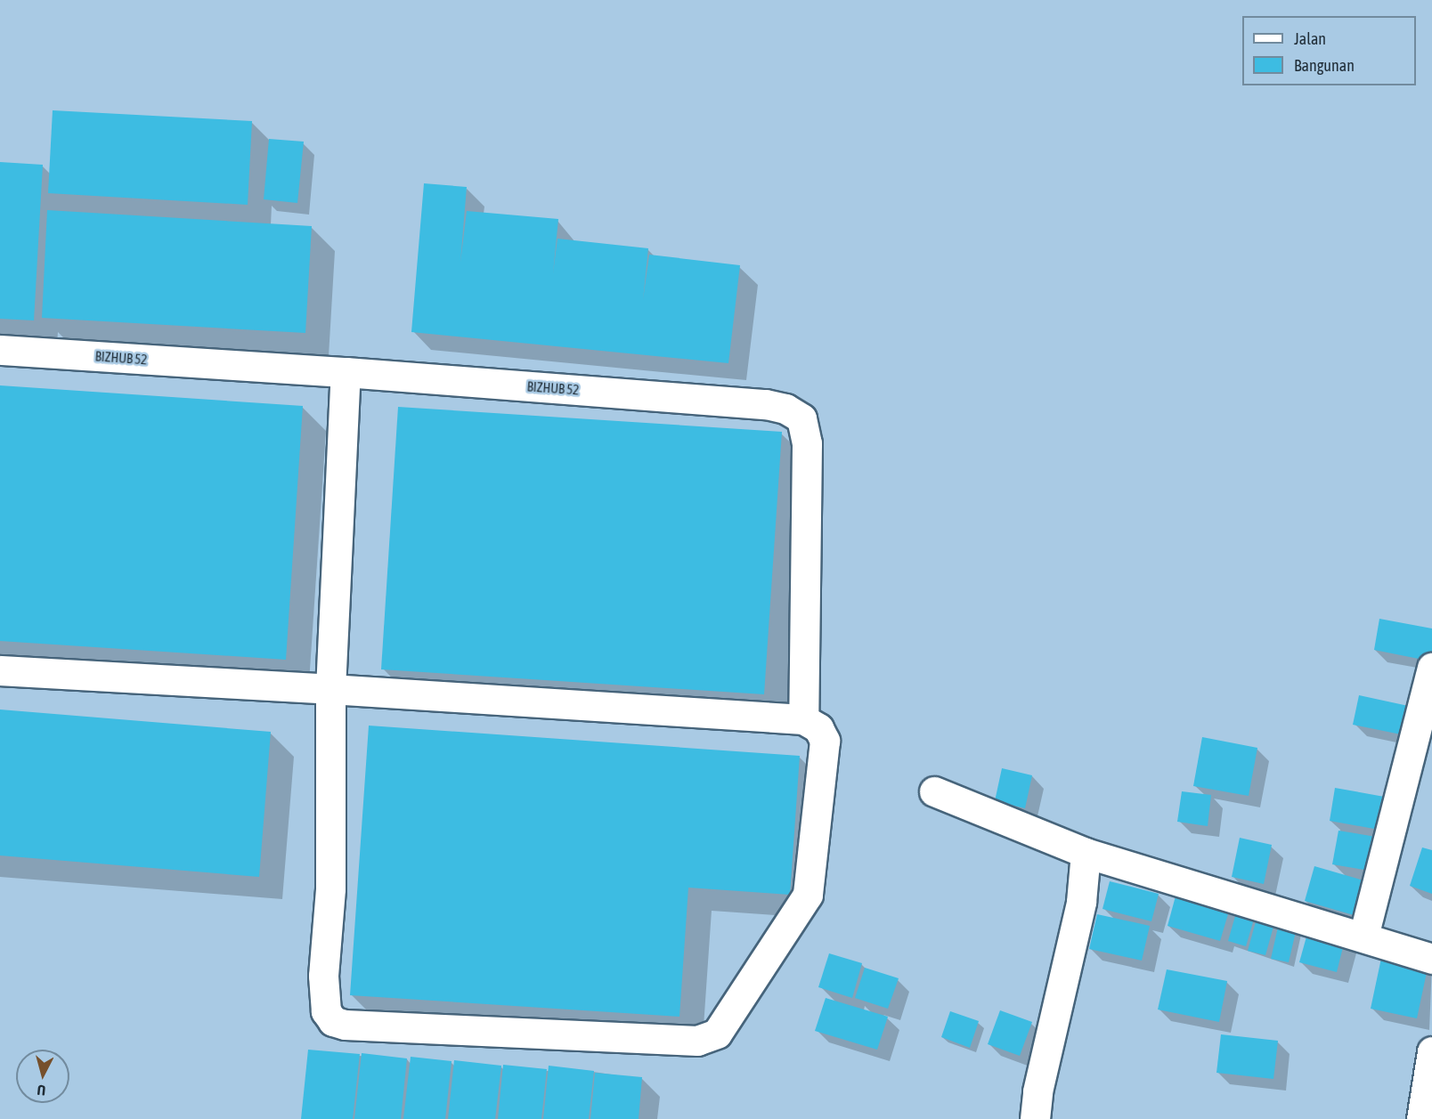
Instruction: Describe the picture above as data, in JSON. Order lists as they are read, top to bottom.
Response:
{
  "streets": {
    "street": ["BIZHUB 52"]
  },
  "legend": ["Jalan", "Bangunan"],
  "north": "bottom"
}
